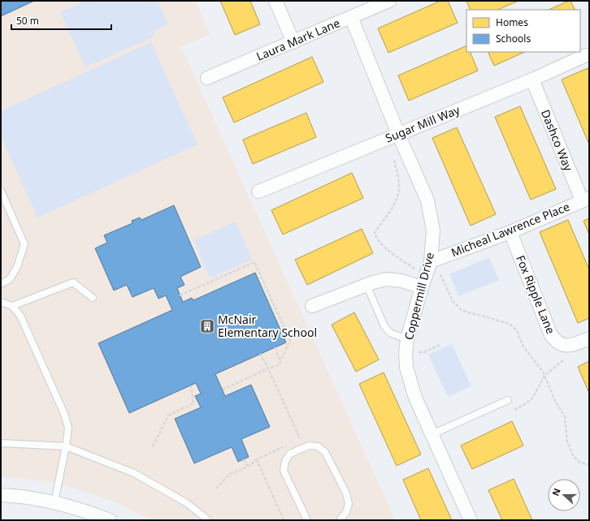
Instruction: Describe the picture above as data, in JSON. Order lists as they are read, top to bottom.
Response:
{
  "streets": {
    "street": [
      "Laura Mark Lane",
      "Sugar Mill Way",
      "Dashco Way",
      "Micheal Lawrence Place",
      "Fox Ripple Lane",
      "Coppermill Drive"
    ]
  },
  "crossings": [
    ["Laura Mark Lane", "Coppermill Drive"],
    ["Sugar Mill Way", "Dashco Way"],
    ["Sugar Mill Way", "Coppermill Drive"],
    ["Dashco Way", "Micheal Lawrence Place"],
    ["Micheal Lawrence Place", "Fox Ripple Lane"],
    ["Micheal Lawrence Place", "Coppermill Drive"]
  ],
  "places": {
    "building": ["McNair Elementary School"]
  },
  "legend": ["Homes", "Schools"],
  "scale_bar": "50 m",
  "north": "left"
}
